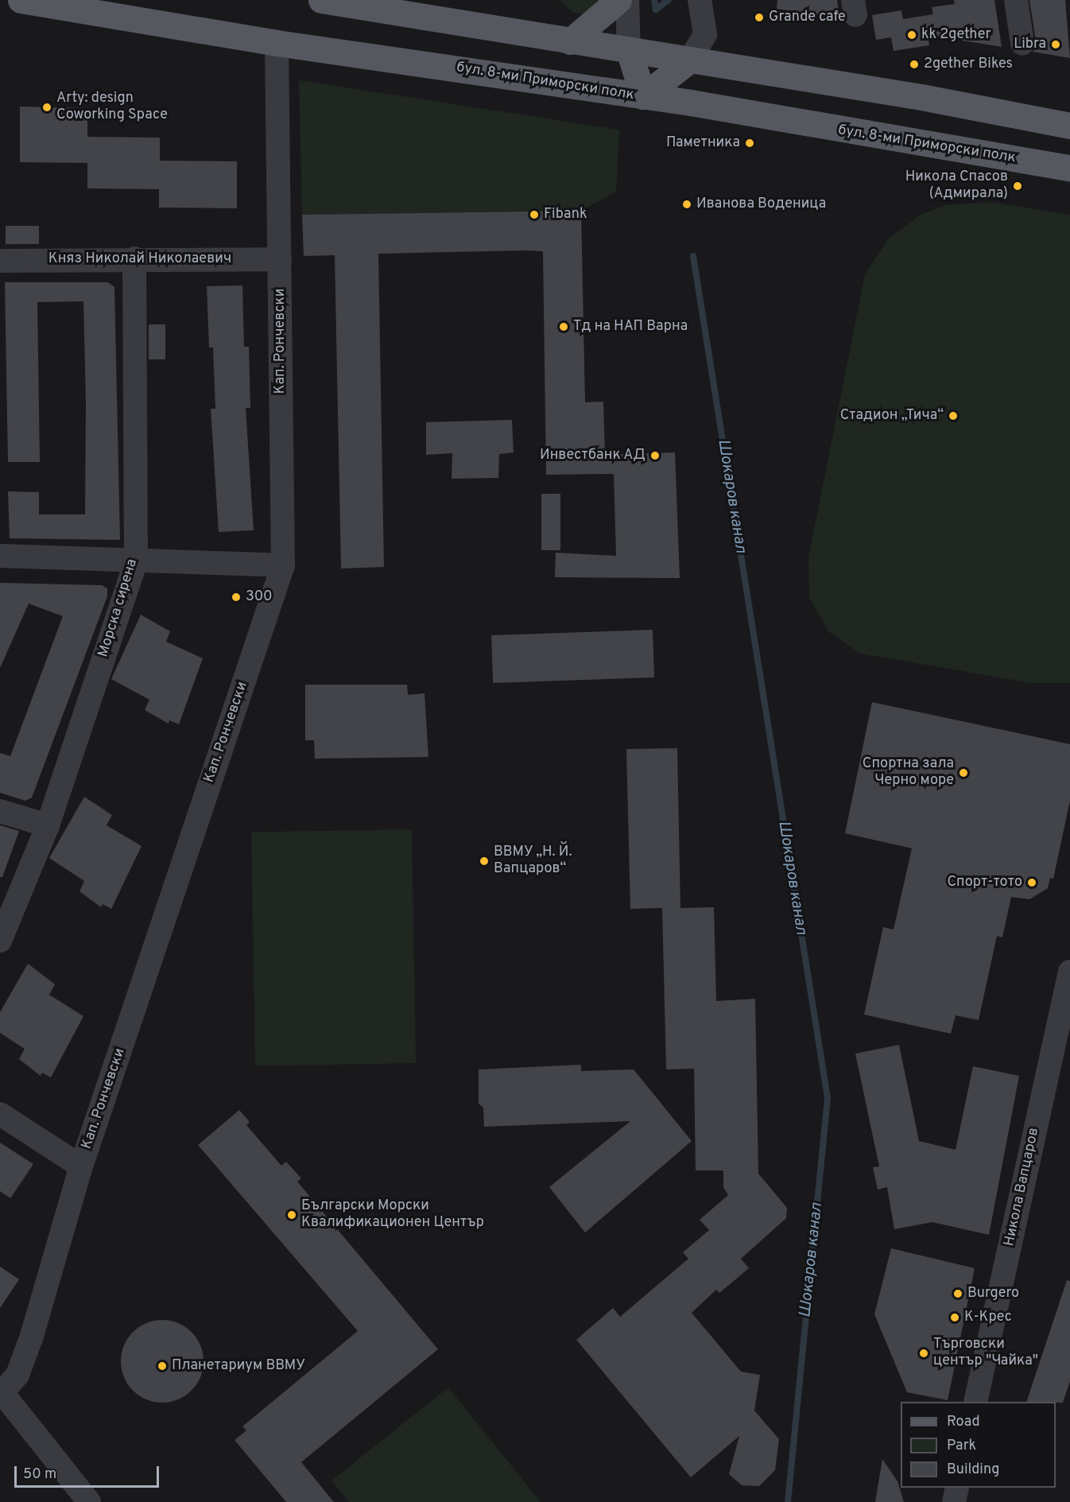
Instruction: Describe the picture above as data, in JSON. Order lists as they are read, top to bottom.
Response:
{
  "streets": {
    "main road": ["бул. 8-ми Приморски полк"],
    "street": [
      "Княз Николай Николаевич",
      "Кап. Рончевски",
      "Морска сирена",
      "Никола Вапцаров"
    ]
  },
  "crossings": [
    ["бул. 8-ми Приморски полк", "Кап. Рончевски"],
    ["Княз Николай Николаевич", "Кап. Рончевски"],
    ["Княз Николай Николаевич", "Морска сирена"]
  ],
  "water": ["Шокаров канал"],
  "places": [
    "Grande cafe",
    "kk 2gether",
    "Libra",
    "2gether Bikes",
    "Arty: design Coworking Space",
    "Паметника",
    "Никола Спасов (Адмирала)",
    "Иванова Воденица",
    "Fibank",
    "Тд на НАП Варна",
    "Стадион „Тича“",
    "Инвестбанк АД",
    "300",
    "Спортна зала Черно море",
    "ВВМУ „Н. Й. Вапцаров“",
    "Спорт-тото",
    "Български Морски Квалификационен Център",
    "Burgero",
    "К-Крес",
    "Търговски център \"Чайка\"",
    "Планетариум ВВМУ"
  ],
  "legend": ["Road", "Park", "Building"],
  "scale_bar": "50 m"
}
